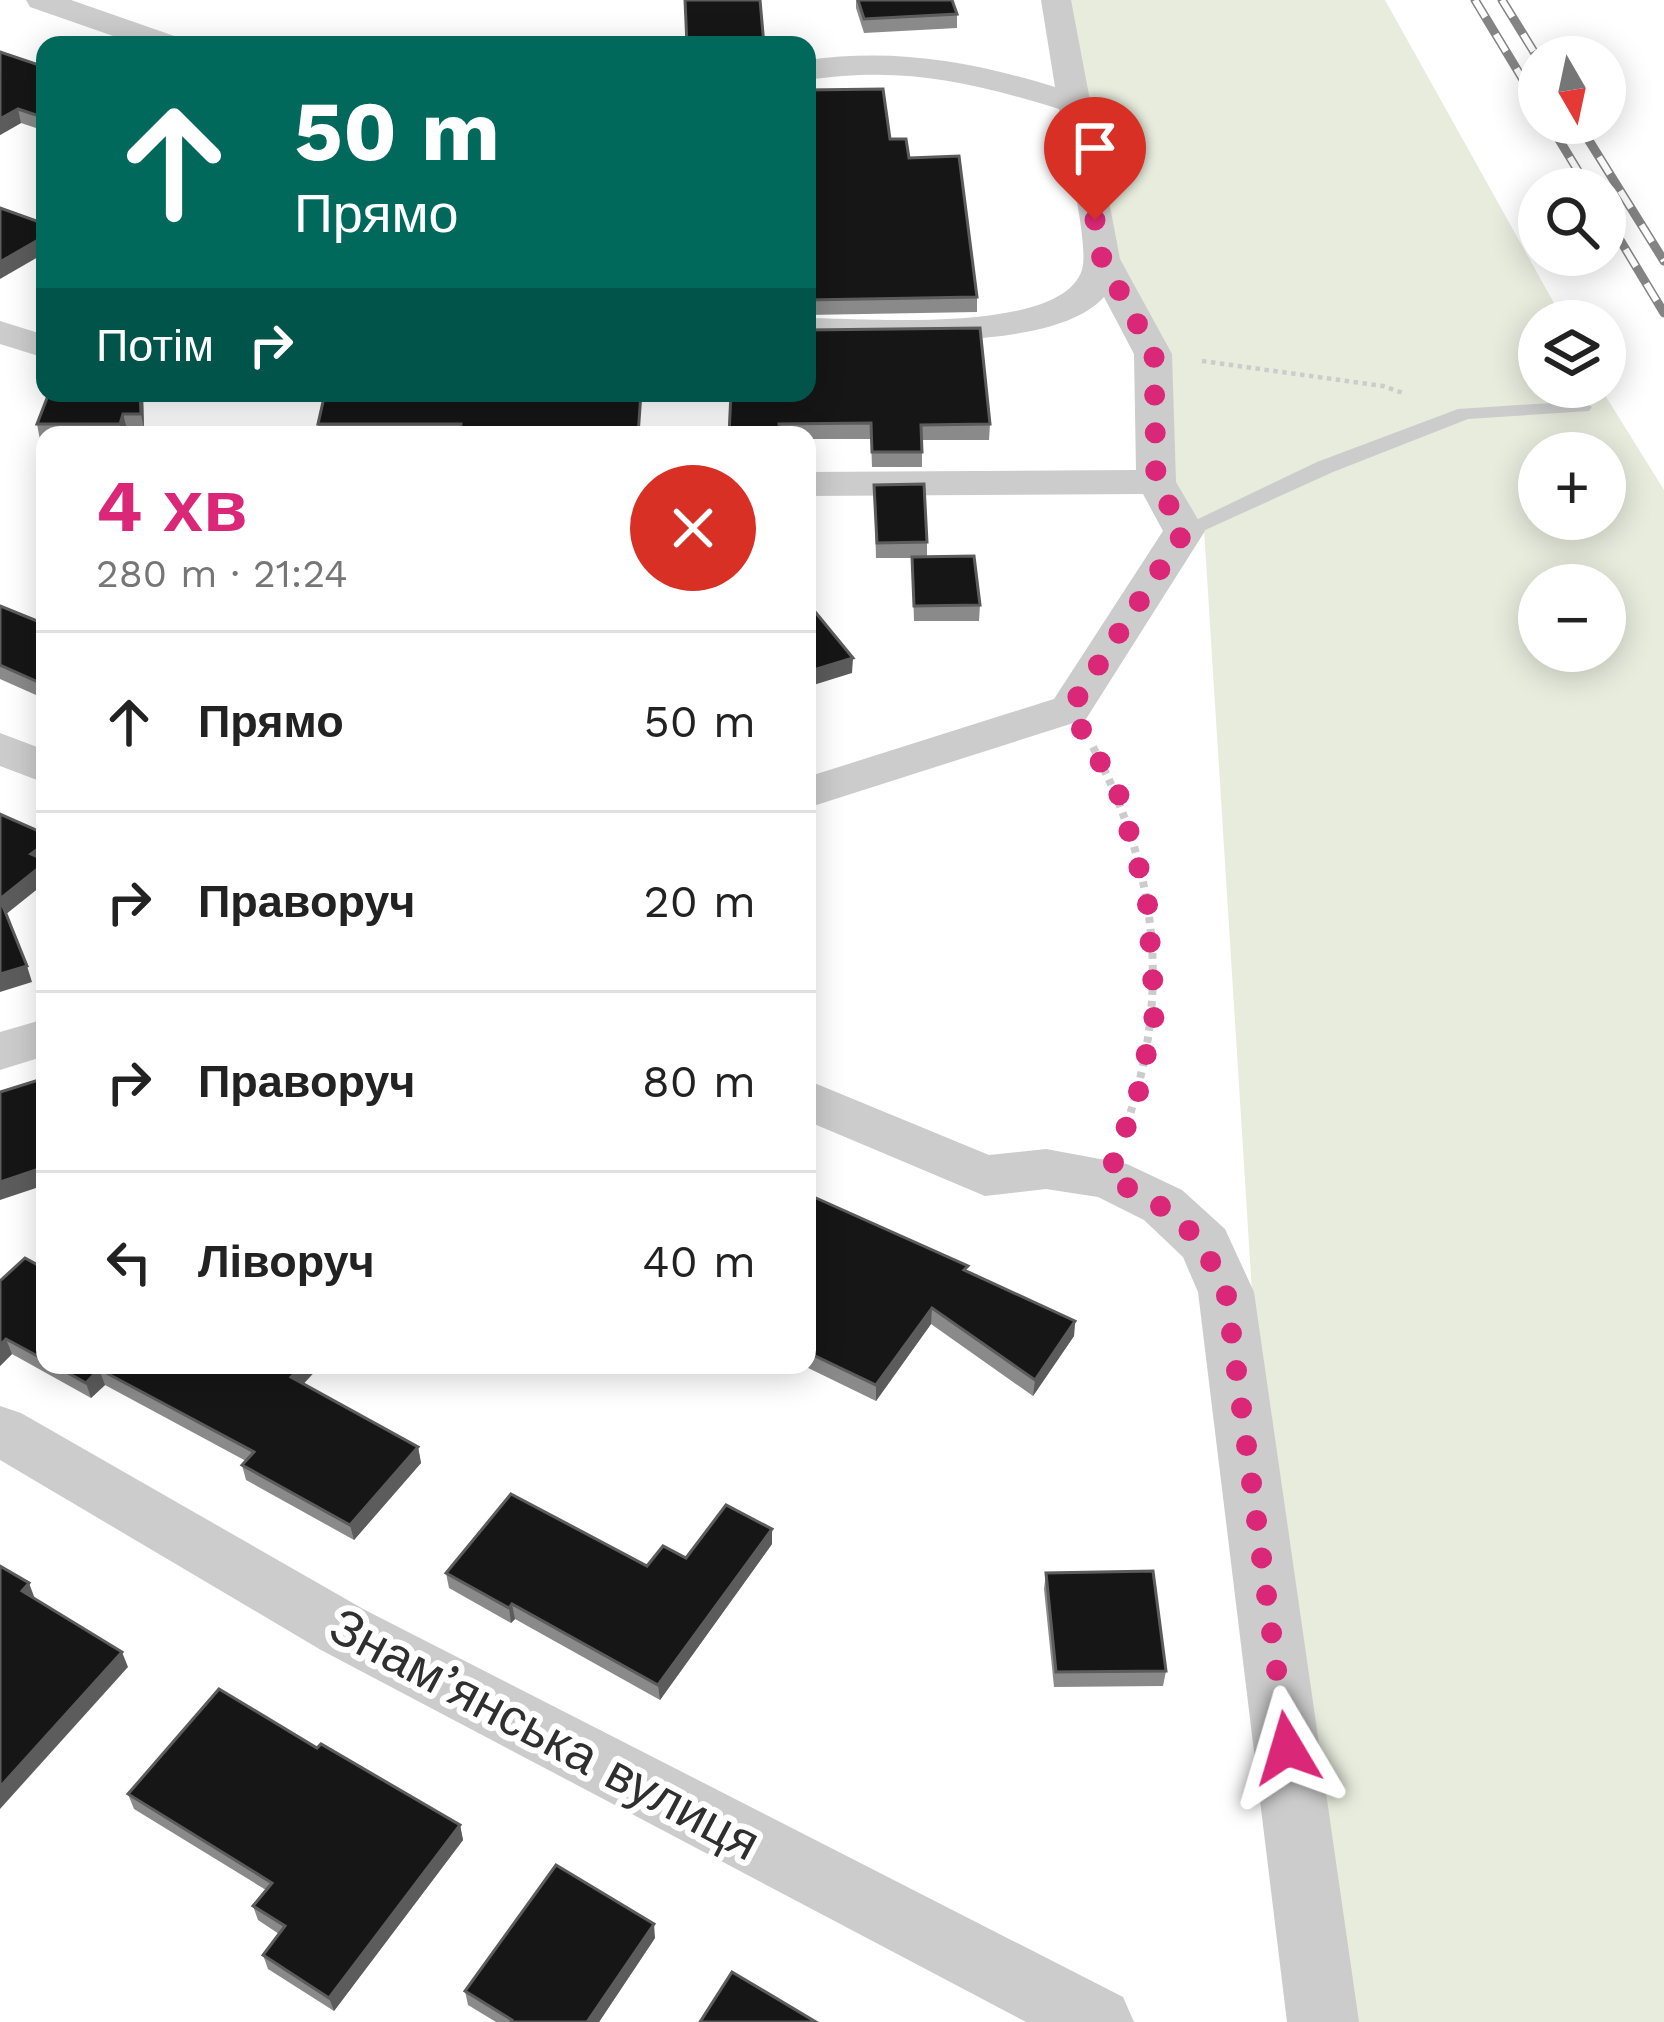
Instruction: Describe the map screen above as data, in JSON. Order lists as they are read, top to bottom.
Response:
{
  "streets": {
    "street": ["Знам’янська вулиця"]
  },
  "north": "bottom",
  "page": {
    "map_buttons": ["+", "−"],
    "turn": ["50 m", "Прямо"],
    "then": "Потім",
    "heading": ["4 хв", "280 m · 21:24"],
    "list": [
      {
        "name": "Прямо",
        "value": "50 m"
      },
      {
        "name": "Праворуч",
        "value": "20 m"
      },
      {
        "name": "Праворуч",
        "value": "80 m"
      },
      {
        "name": "Ліворуч",
        "value": "40 m"
      }
    ]
  }
}
